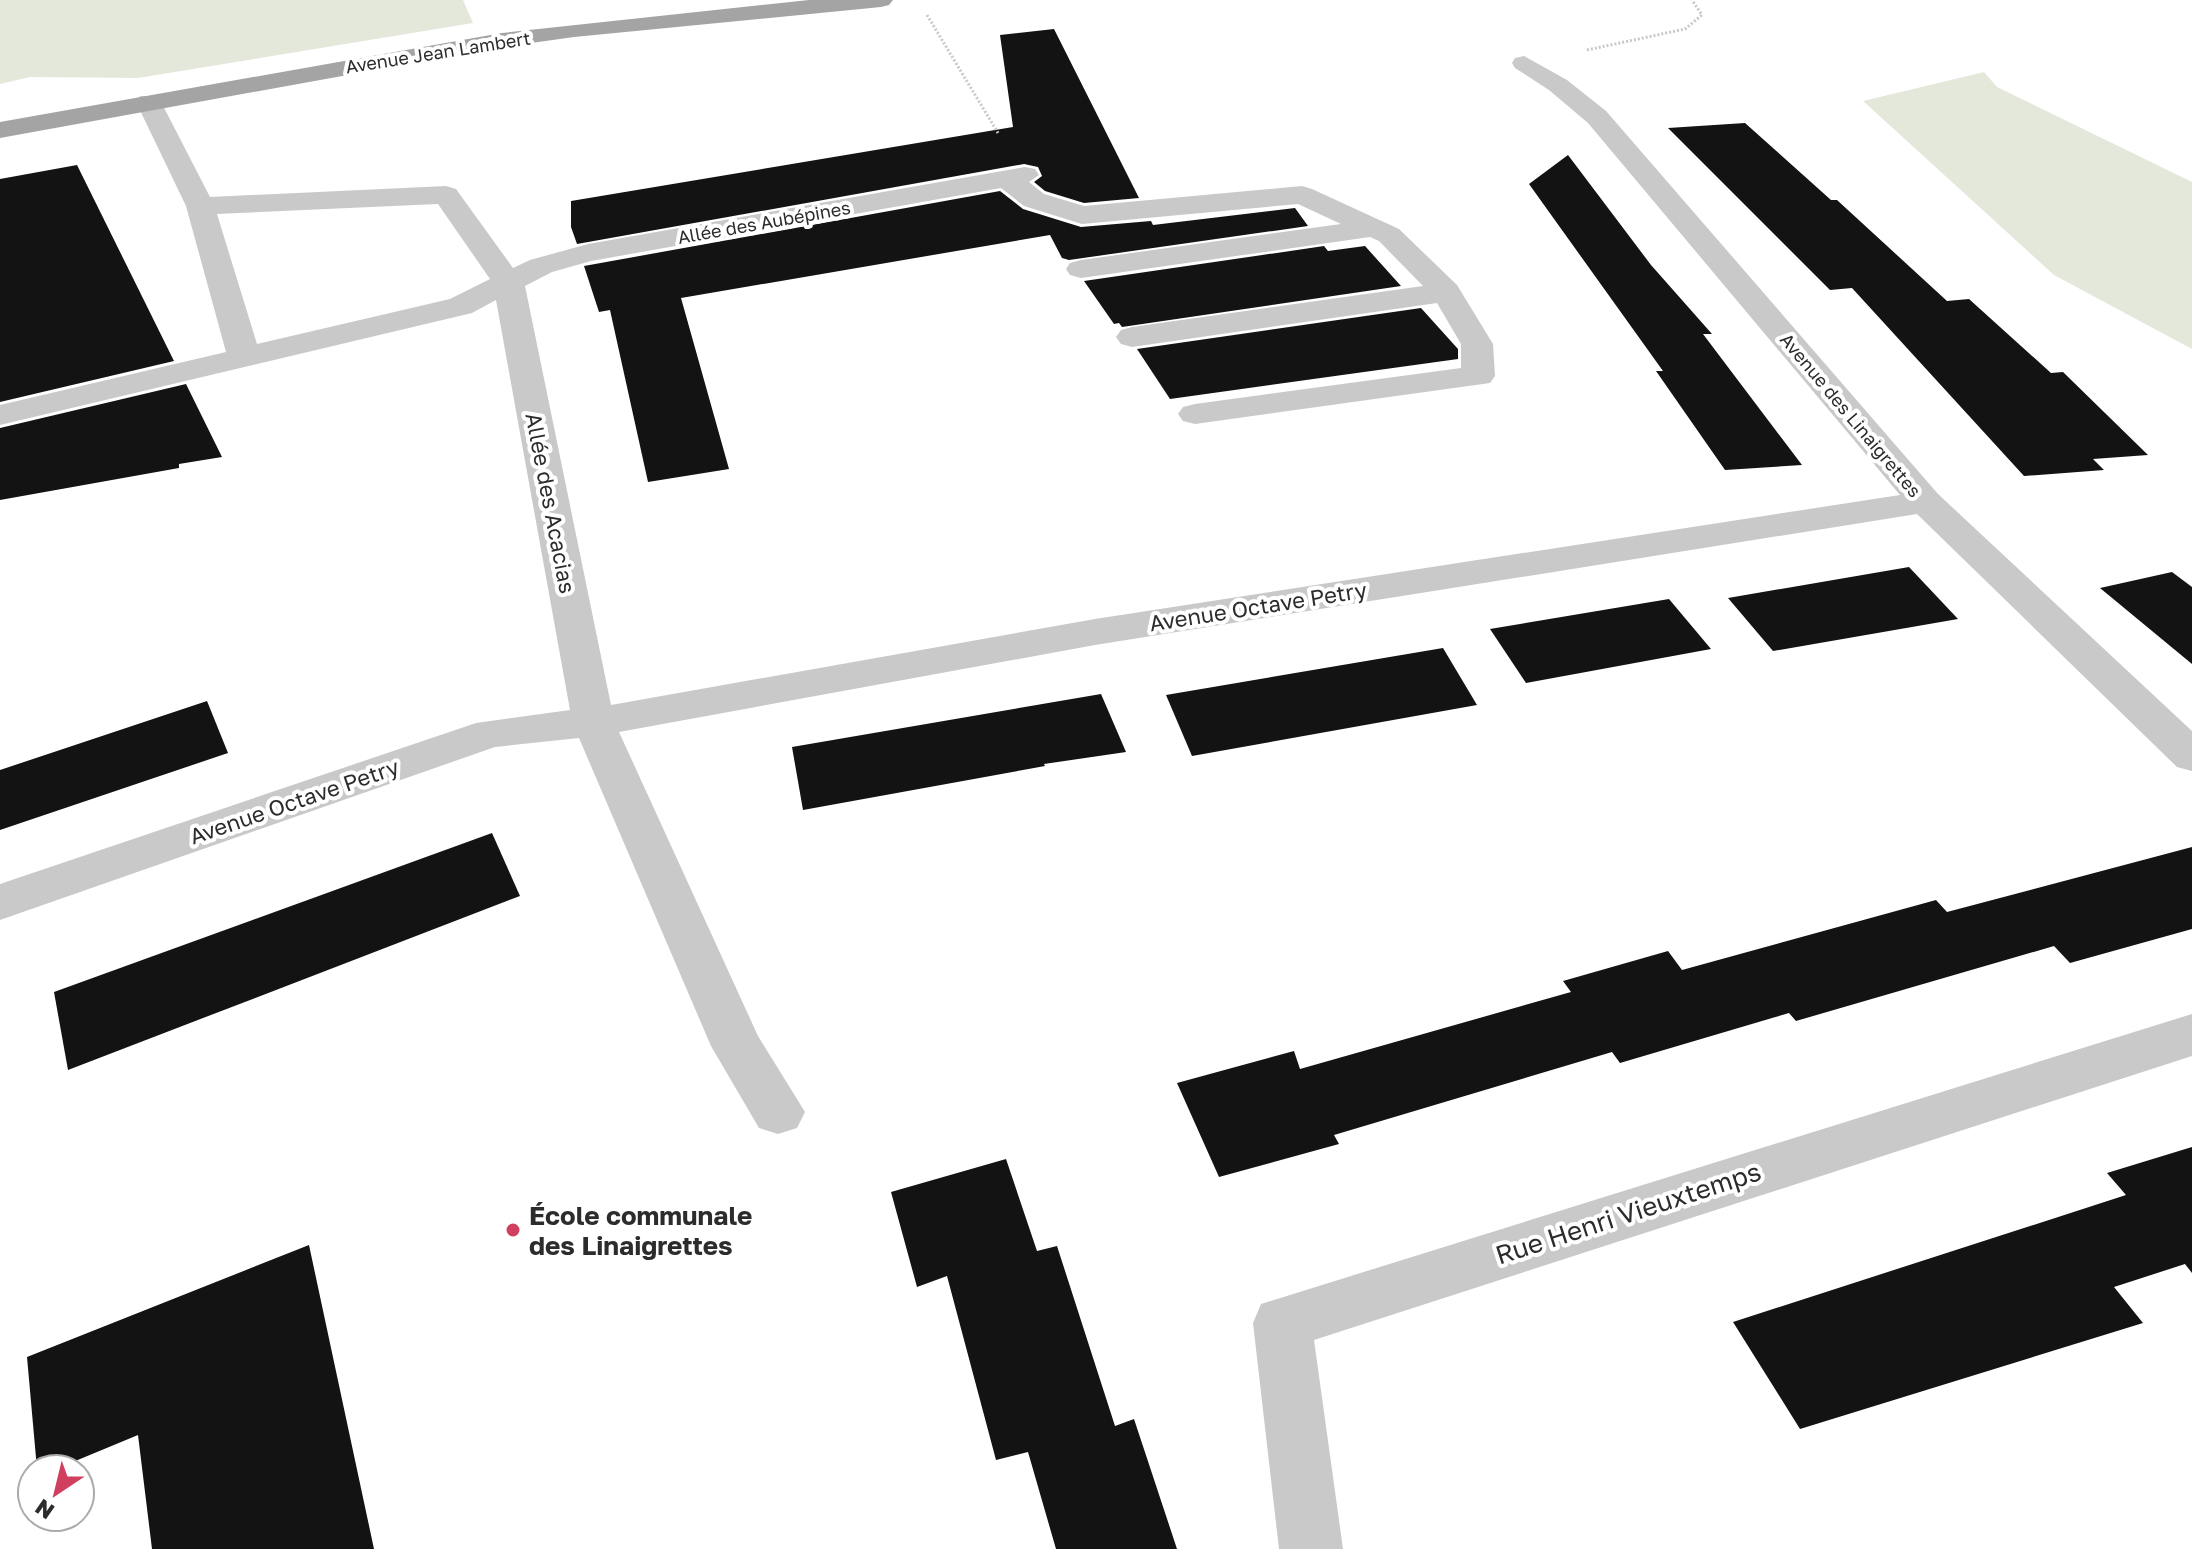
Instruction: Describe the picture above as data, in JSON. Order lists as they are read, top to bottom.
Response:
{
  "streets": {
    "main road": ["Avenue Jean Lambert"],
    "street": [
      "Allée des Aubépines",
      "Avenue des Linaigrettes",
      "Allée des Acacias",
      "Avenue Octave Petry",
      "Rue Henri Vieuxtemps"
    ]
  },
  "crossings": [
    ["Allée des Aubépines", "Allée des Acacias"],
    ["Avenue des Linaigrettes", "Avenue Octave Petry"],
    ["Allée des Acacias", "Avenue Octave Petry"]
  ],
  "places": ["École communale des Linaigrettes"],
  "north": "bottom left"
}
